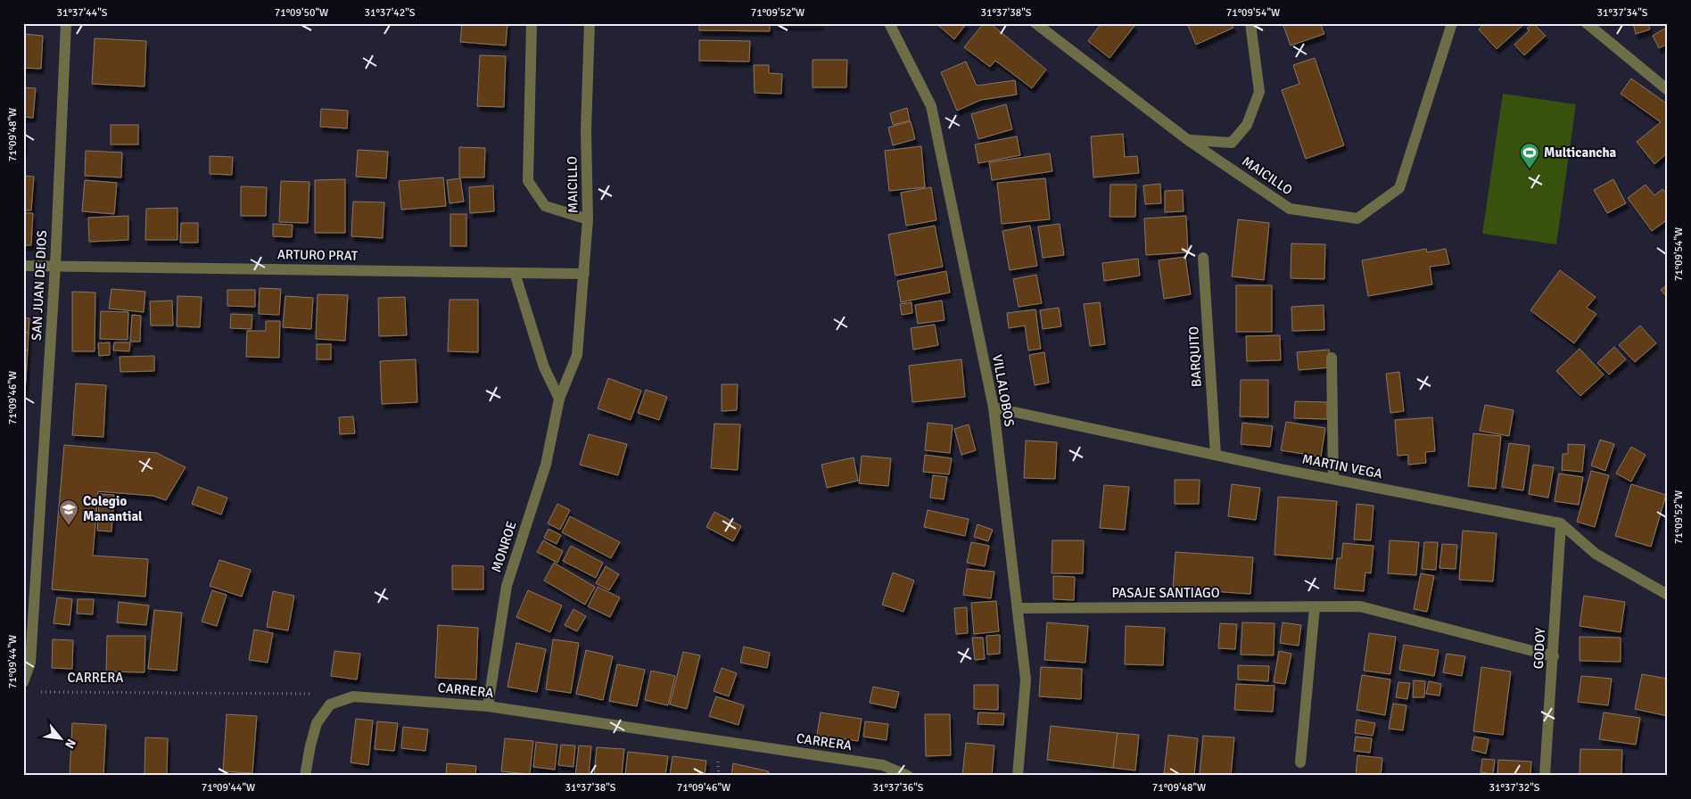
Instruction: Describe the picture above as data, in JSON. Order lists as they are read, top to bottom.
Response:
{
  "streets": {
    "street": [
      "MAICILLO",
      "ARTURO PRAT",
      "SAN JUAN DE DIOS",
      "BARQUITO",
      "VILLALOBOS",
      "MARTIN VEGA",
      "MONROE",
      "PASAJE SANTIAGO",
      "GODOY",
      "CARRERA"
    ]
  },
  "crossings": [
    ["MAICILLO", "MONROE"],
    ["ARTURO PRAT", "SAN JUAN DE DIOS"],
    ["ARTURO PRAT", "MONROE"],
    ["SAN JUAN DE DIOS", "CARRERA"],
    ["BARQUITO", "MARTIN VEGA"],
    ["VILLALOBOS", "MARTIN VEGA"],
    ["VILLALOBOS", "PASAJE SANTIAGO"],
    ["MARTIN VEGA", "GODOY"],
    ["MONROE", "CARRERA"],
    ["PASAJE SANTIAGO", "GODOY"]
  ],
  "places": {
    "sports": ["Multicancha"],
    "school or university": ["Colegio Manantial"]
  },
  "north": "bottom right",
  "coordinates": [
    "31°37'44\"S",
    "71°09'50\"W",
    "31°37'42\"S",
    "71°09'52\"W",
    "31°37'38\"S",
    "71°09'54\"W",
    "31°37'34\"S",
    "71°09'48\"W",
    "71°09'46\"W",
    "71°09'44\"W",
    "31°37'36\"S",
    "31°37'32\"S"
  ]
}
